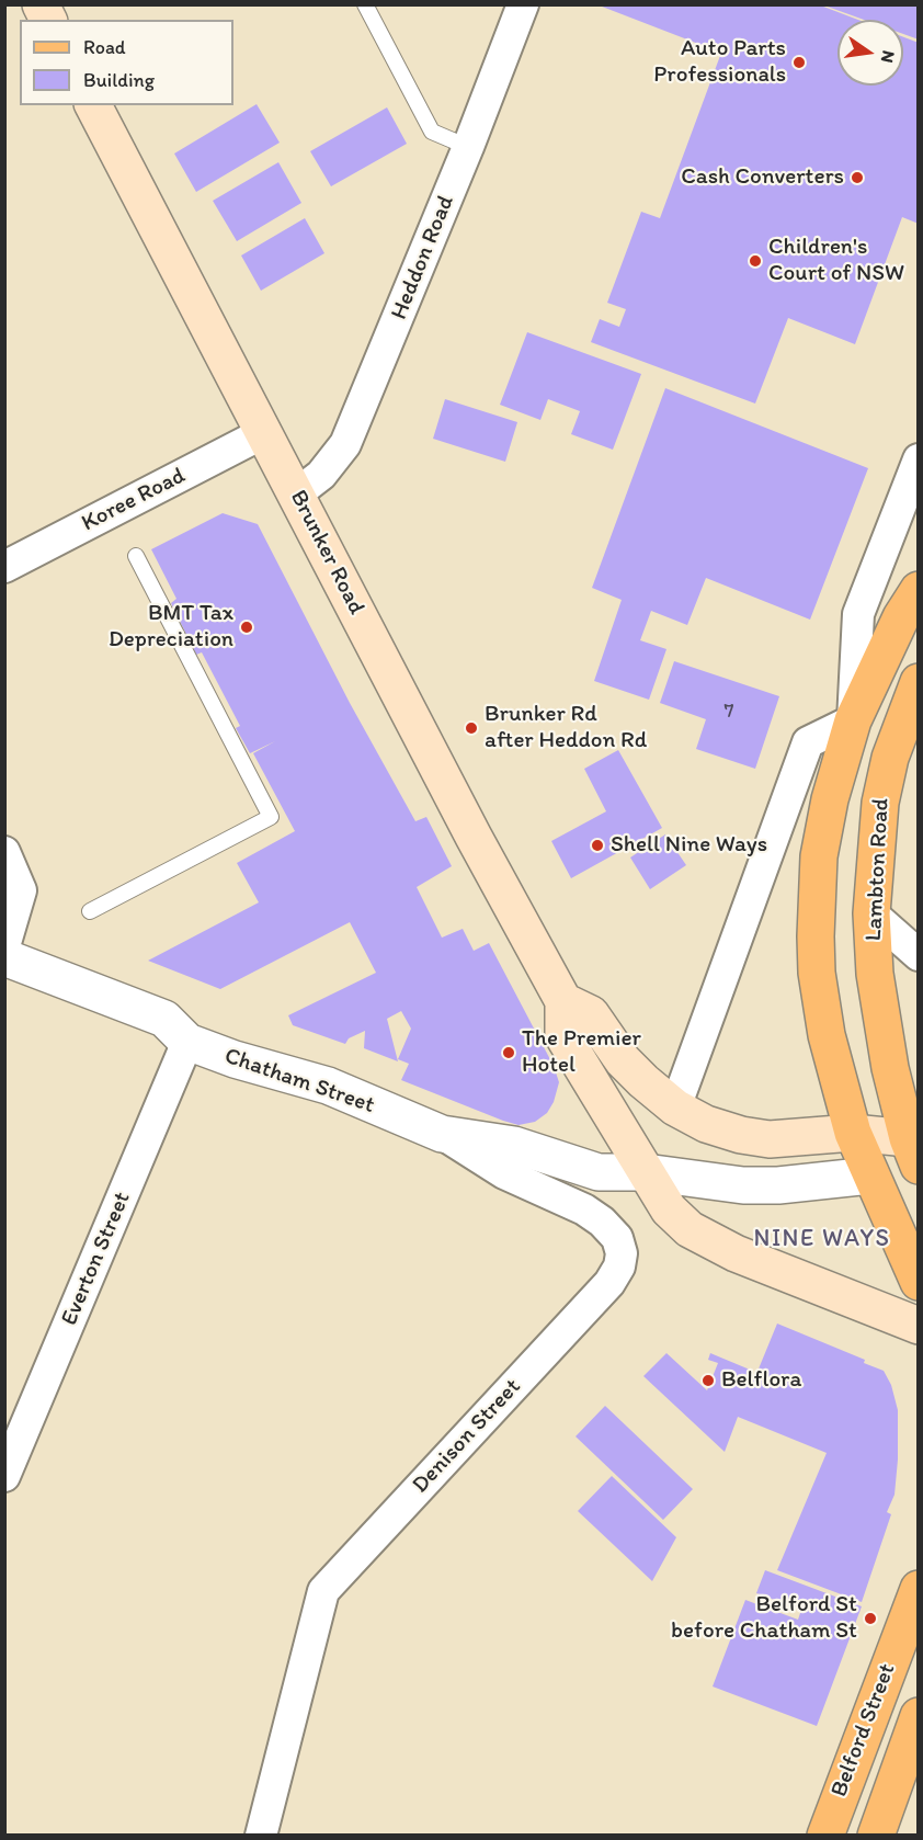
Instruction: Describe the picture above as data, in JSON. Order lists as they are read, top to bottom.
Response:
{
  "streets": {
    "main road": ["Brunker Road", "Lambton Road", "Belford Street"],
    "street": [
      "Heddon Road",
      "Koree Road",
      "Chatham Street",
      "Everton Street",
      "Denison Street"
    ]
  },
  "crossings": [
    ["Heddon Road", "Brunker Road"],
    ["Koree Road", "Brunker Road"],
    ["Brunker Road", "Chatham Street"],
    ["Chatham Street", "Everton Street"],
    ["Chatham Street", "Denison Street"]
  ],
  "districts": ["NINE WAYS"],
  "places": [
    "Auto Parts Professionals",
    "Cash Converters",
    "Children's Court of NSW",
    "BMT Tax Depreciation",
    "Brunker Rd after Heddon Rd",
    "Shell Nine Ways",
    "The Premier Hotel",
    "Belflora",
    "Belford St before Chatham St"
  ],
  "house_numbers": ["7"],
  "legend": ["Road", "Building"],
  "north": "right"
}
